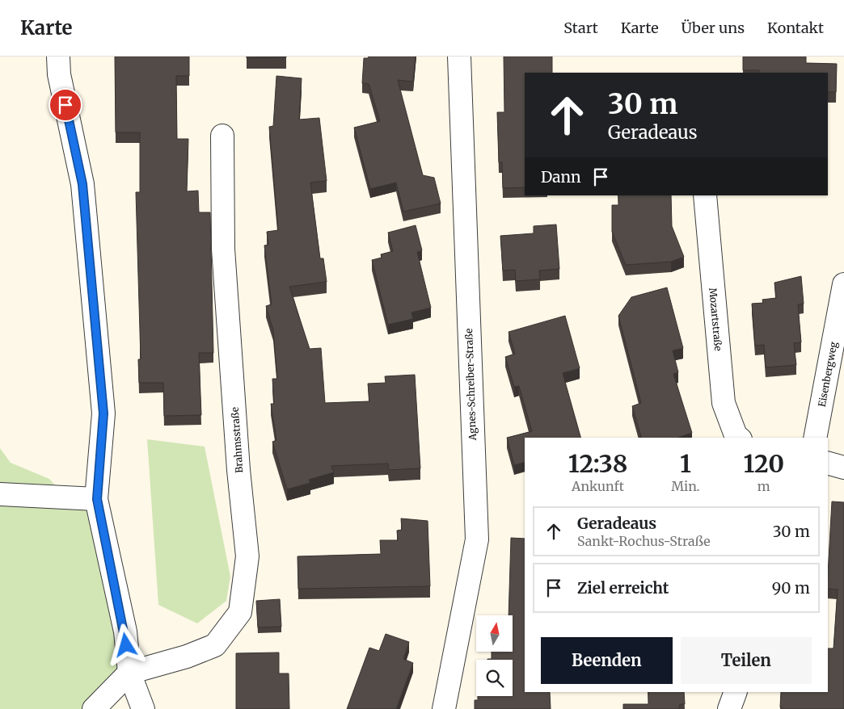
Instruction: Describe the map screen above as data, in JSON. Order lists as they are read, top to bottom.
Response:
{
  "streets": {
    "street": [
      "Mozartstraße",
      "Eisenbergweg",
      "Agnes-Schreiber-Straße",
      "Brahmsstraße"
    ]
  },
  "north": "top",
  "page": {
    "header": "Karte",
    "nav": [
      "Start",
      "Karte",
      "Über uns",
      "Kontakt"
    ],
    "turn": ["30 m", "Geradeaus"],
    "then": "Dann",
    "eta": [
      "12:38",
      "Ankunft",
      "1",
      "Min.",
      "120",
      "m"
    ],
    "list": [
      {
        "name": "Geradeaus",
        "note": "Sankt-Rochus-Straße",
        "value": "30 m"
      },
      {
        "name": "Ziel erreicht",
        "value": "90 m"
      }
    ],
    "buttons": ["Beenden", "Teilen"]
  }
}
